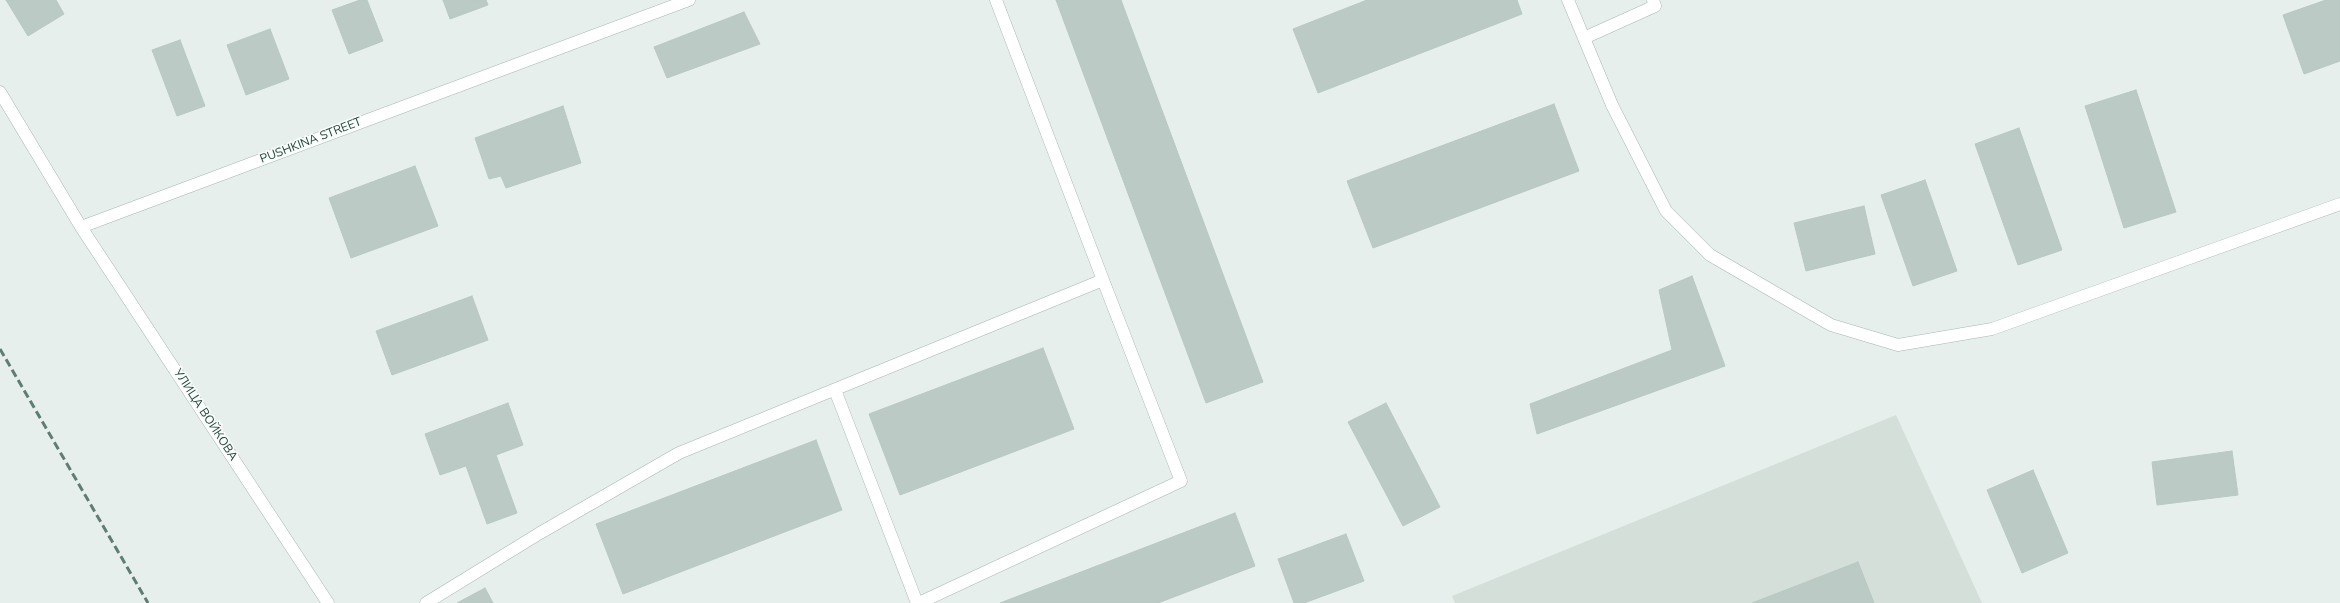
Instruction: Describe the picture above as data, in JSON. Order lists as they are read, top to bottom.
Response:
{
  "streets": {
    "street": ["PUSHKINA STREET", "УЛИЦА ВОЙКОВА"]
  },
  "crossings": [
    ["PUSHKINA STREET", "УЛИЦА ВОЙКОВА"]
  ]
}
